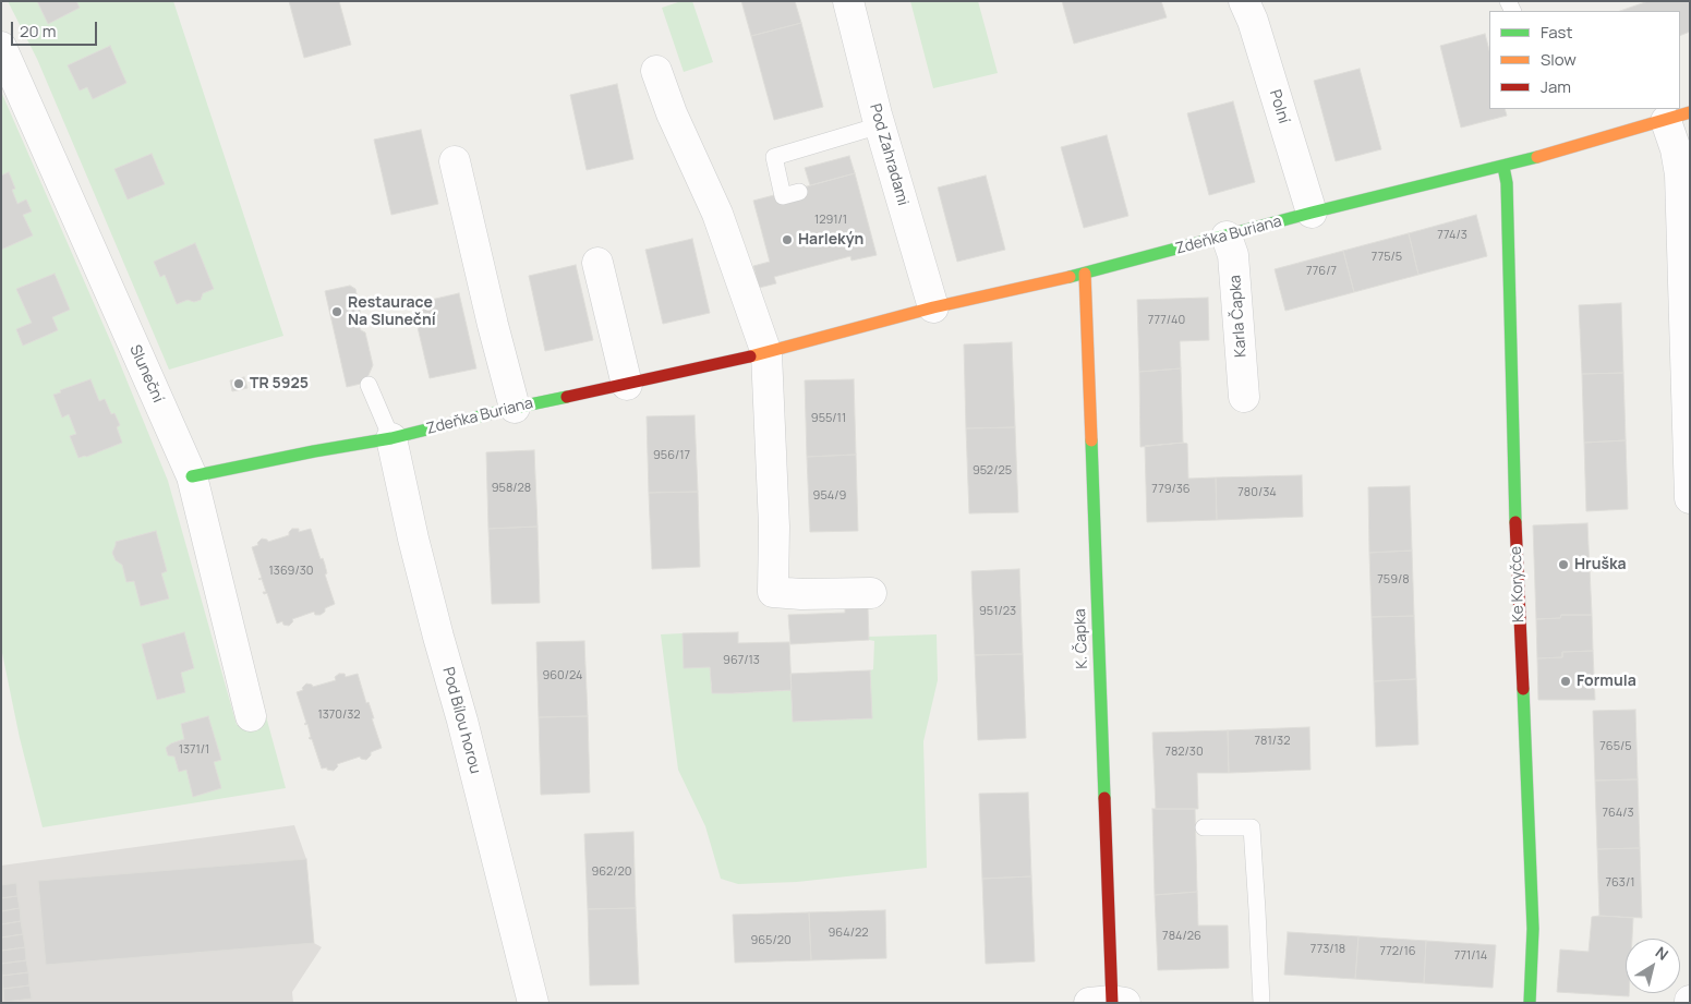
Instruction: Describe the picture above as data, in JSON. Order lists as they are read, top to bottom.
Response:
{
  "streets": {
    "street": [
      "Polní",
      "Pod Zahradami",
      "Zdeňka Buriana",
      "Karla Čapka",
      "Sluneční",
      "Ke Koryčce",
      "K. Čapka",
      "Pod Bílou horou"
    ]
  },
  "crossings": [
    ["Polní", "Zdeňka Buriana"],
    ["Pod Zahradami", "Zdeňka Buriana"],
    ["Zdeňka Buriana", "Karla Čapka"],
    ["Zdeňka Buriana", "Sluneční"],
    ["Zdeňka Buriana", "Ke Koryčce"],
    ["Zdeňka Buriana", "K. Čapka"],
    ["Zdeňka Buriana", "Pod Bílou horou"]
  ],
  "places": [
    "Harlekýn",
    "Restaurace Na Sluneční",
    "TR 5925",
    "Hruška",
    "Formula"
  ],
  "house_numbers": [
    "1291/1",
    "774/3",
    "775/5",
    "776/7",
    "777/40",
    "955/11",
    "956/17",
    "952/25",
    "958/28",
    "779/36",
    "780/34",
    "954/9",
    "1369/30",
    "759/8",
    "951/23",
    "967/13",
    "960/24",
    "1370/32",
    "781/32",
    "765/5",
    "1371/1",
    "782/30",
    "764/3",
    "962/20",
    "763/1",
    "964/22",
    "784/26",
    "965/20",
    "773/18",
    "772/16",
    "771/14"
  ],
  "legend": ["Fast", "Slow", "Jam"],
  "scale_bar": "20 m",
  "north": "top right"
}
